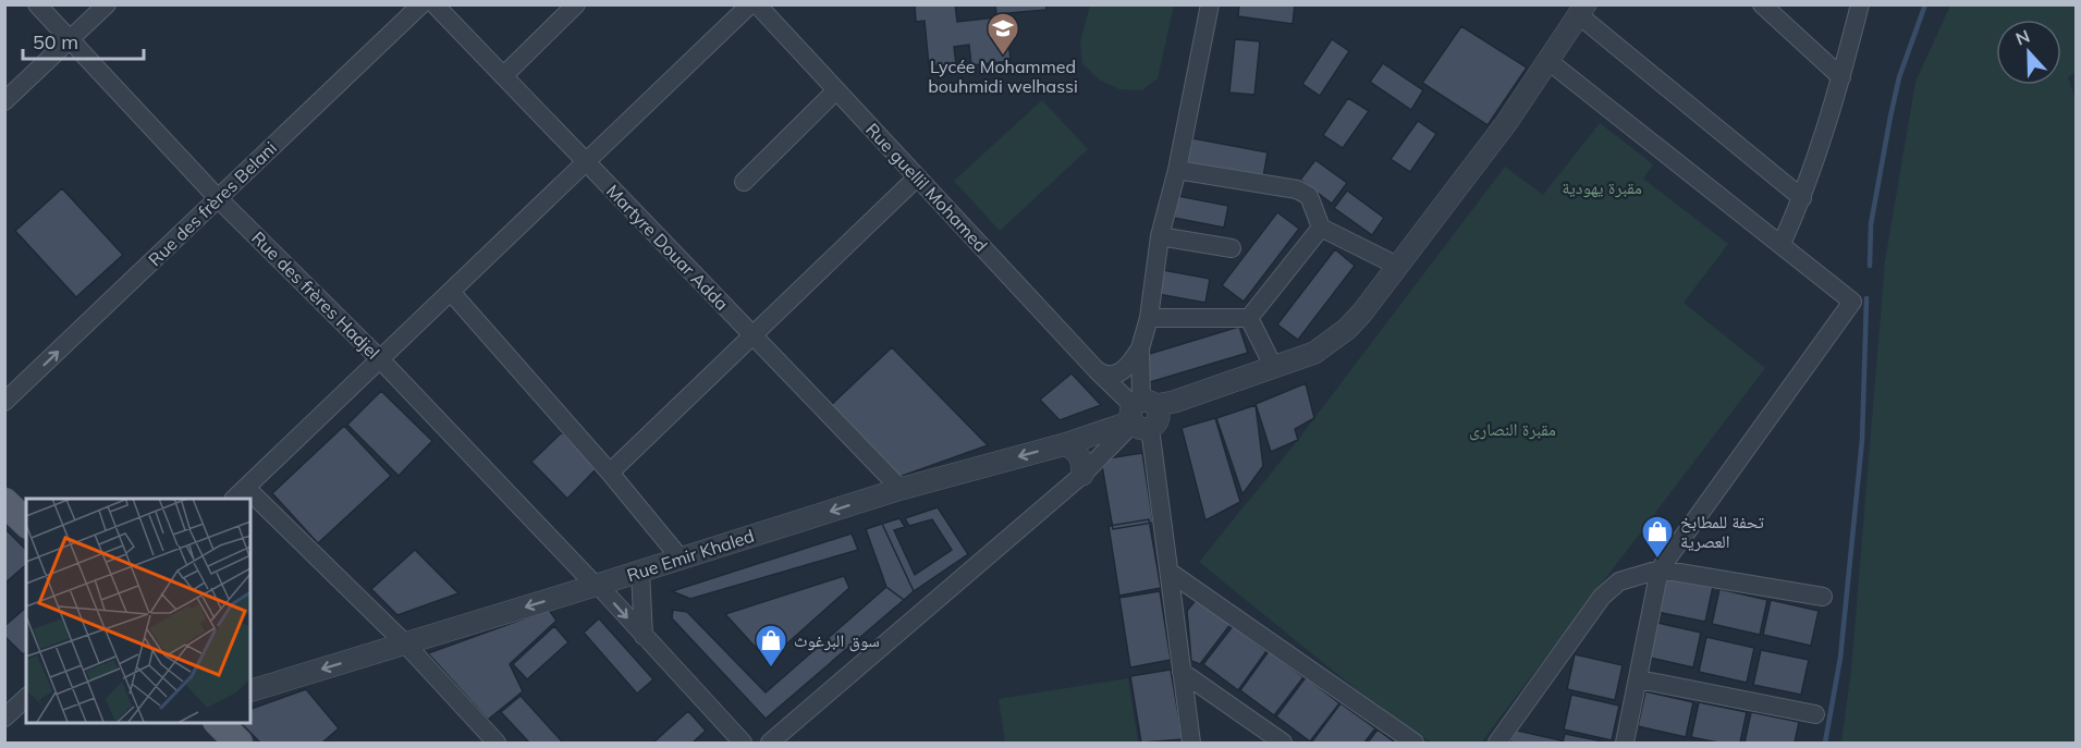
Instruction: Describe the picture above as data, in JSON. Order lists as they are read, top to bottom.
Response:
{
  "streets": {
    "street": [
      "Rue guellil Mohamed",
      "Rue des frères Belani",
      "Martyre Douar Adda",
      "Rue des frères Hadjel",
      "Rue Emir Khaled"
    ]
  },
  "crossings": [
    ["Rue guellil Mohamed", "Rue Emir Khaled"],
    ["Rue des frères Belani", "Rue des frères Hadjel"],
    ["Martyre Douar Adda", "Rue Emir Khaled"],
    ["Rue des frères Hadjel", "Rue Emir Khaled"]
  ],
  "one_way": ["Rue des frères Belani"],
  "parks": ["مقبرة يهودية", "مقبرة النصارى"],
  "places": {
    "school or university": ["Lycée Mohammed bouhmidi welhassi"],
    "shop": ["تحفة للمطابخ العصرية", "سوق البرغوث"]
  },
  "scale_bar": "50 m",
  "north": "top"
}
